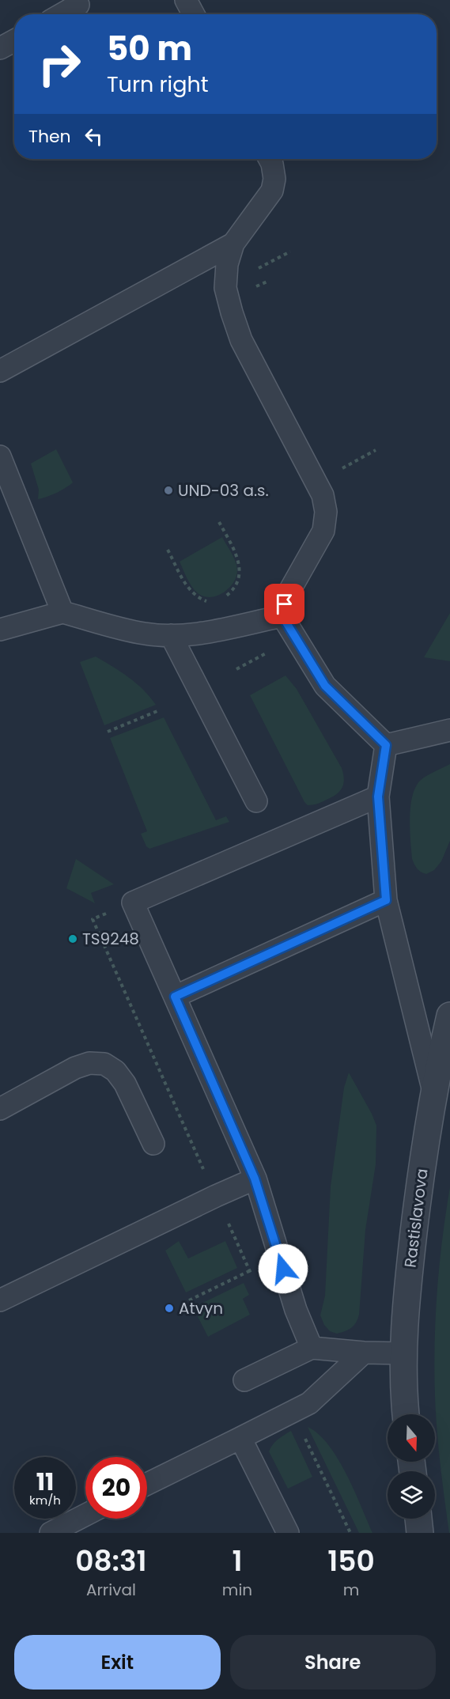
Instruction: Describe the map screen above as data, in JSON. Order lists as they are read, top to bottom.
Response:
{
  "streets": {
    "street": ["Rastislavova"]
  },
  "places": ["UND-03 a.s.", "TS9248", "Atvyn"],
  "north": "bottom",
  "page": {
    "turn": ["50 m", "Turn right"],
    "then": "Then",
    "speed": "11 km/h",
    "limit": "20",
    "eta": [
      "08:31",
      "Arrival",
      "1",
      "min",
      "150",
      "m"
    ],
    "buttons": ["Exit", "Share"]
  }
}
